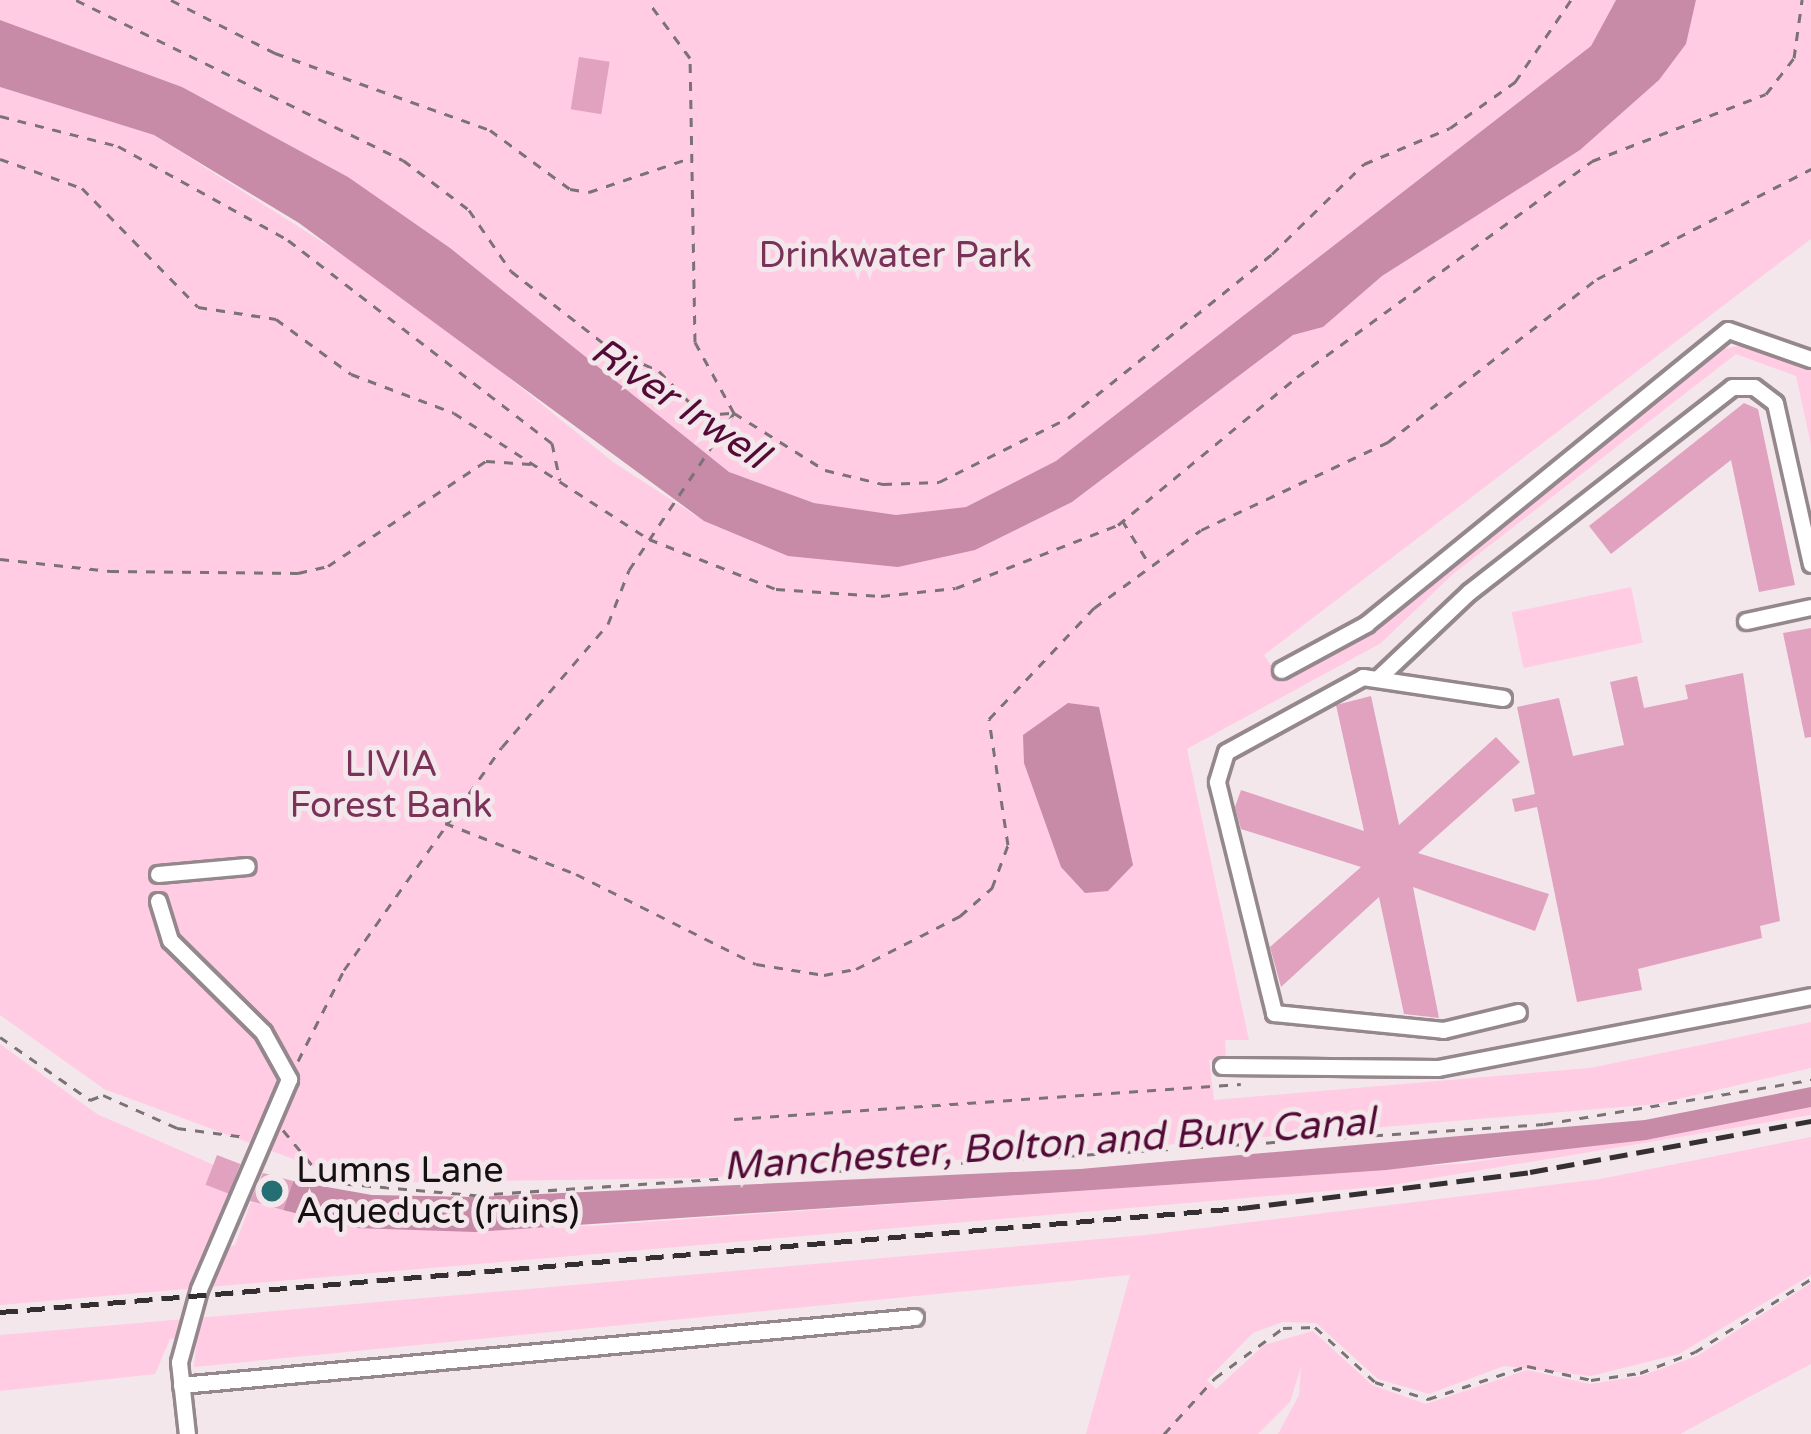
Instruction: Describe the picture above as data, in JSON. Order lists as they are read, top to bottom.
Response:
{
  "water": ["River Irwell", "Manchester, Bolton and Bury Canal"],
  "parks": ["Drinkwater Park", "LIVIA Forest Bank"],
  "places": ["Lumns Lane Aqueduct (ruins)"]
}
